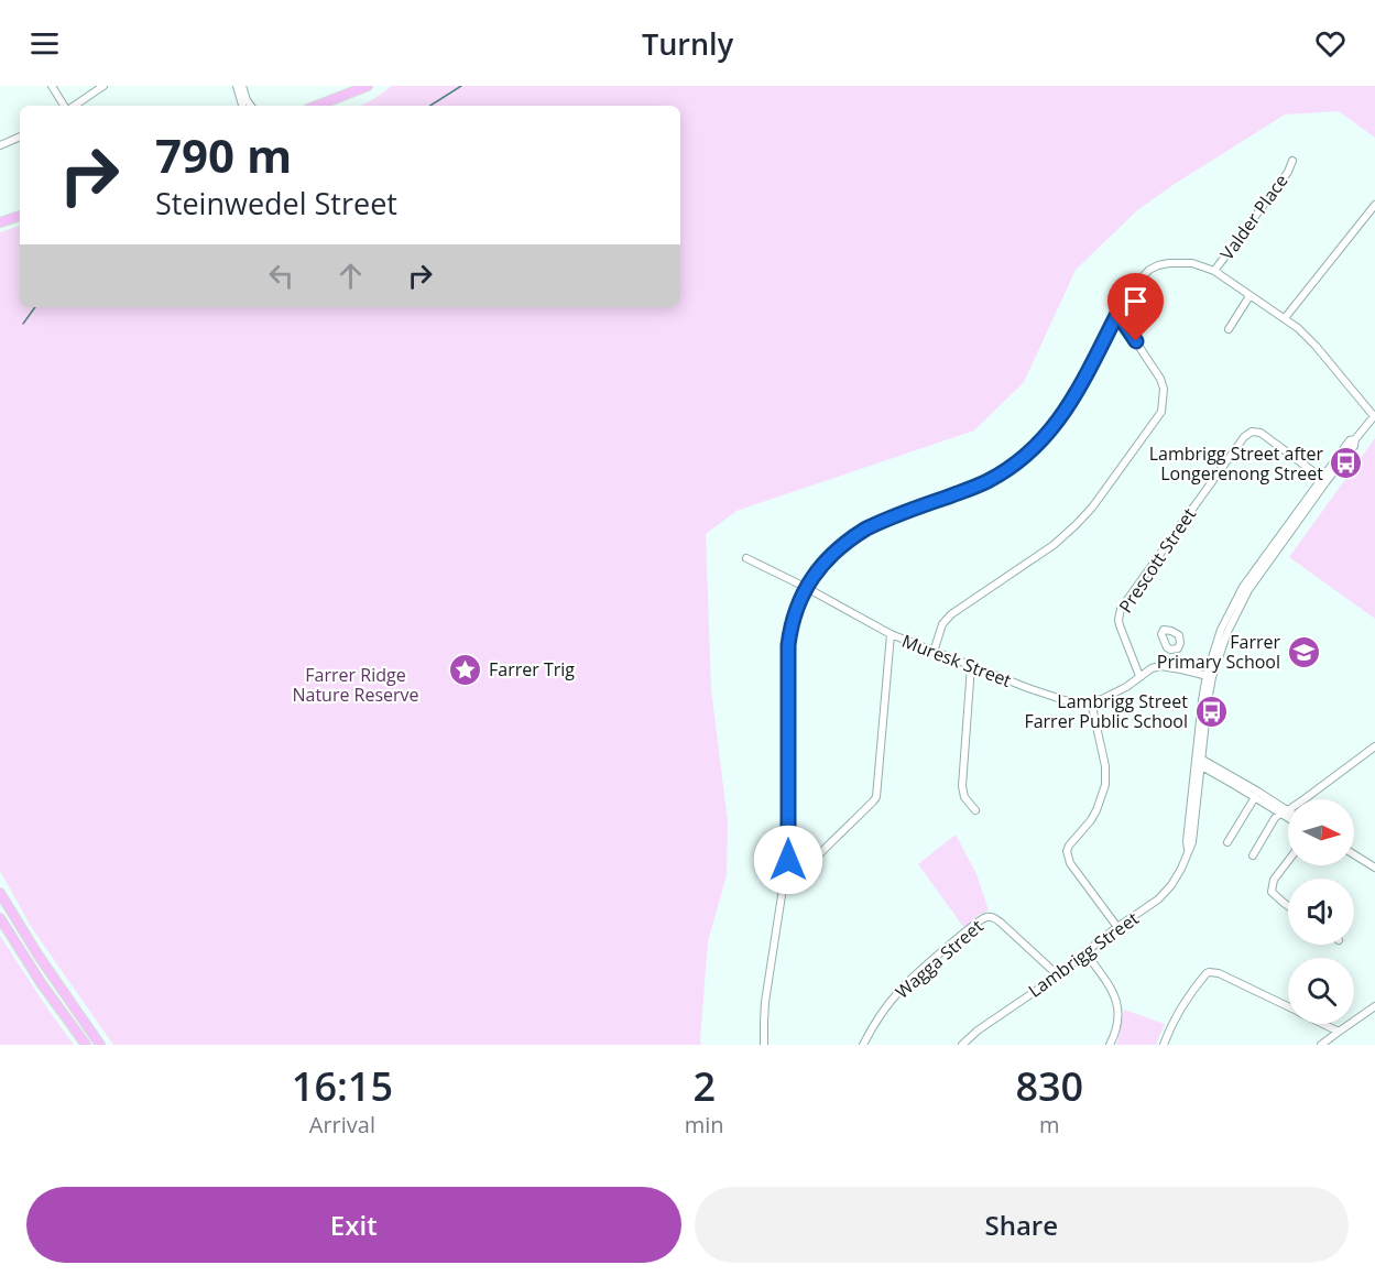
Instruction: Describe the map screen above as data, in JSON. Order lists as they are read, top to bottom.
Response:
{
  "streets": {
    "street": [
      "Valder Place",
      "Prescott Street",
      "Muresk Street",
      "Lambrigg Street",
      "Wagga Street"
    ]
  },
  "crossings": [
    ["Prescott Street", "Muresk Street"],
    ["Prescott Street", "Lambrigg Street"],
    ["Lambrigg Street", "Wagga Street"]
  ],
  "parks": ["Farrer Ridge Nature Reserve"],
  "places": {
    "bus stop": ["Lambrigg Street after Longerenong Street", "Lambrigg Street Farrer Public School"],
    "school or university": ["Farrer Primary School"],
    "place": ["Farrer Trig"]
  },
  "north": "right",
  "page": {
    "header": "Turnly",
    "turn": ["790 m", "Steinwedel Street"],
    "eta": [
      "16:15",
      "Arrival",
      "2",
      "min",
      "830",
      "m"
    ],
    "buttons": ["Exit", "Share"]
  }
}
